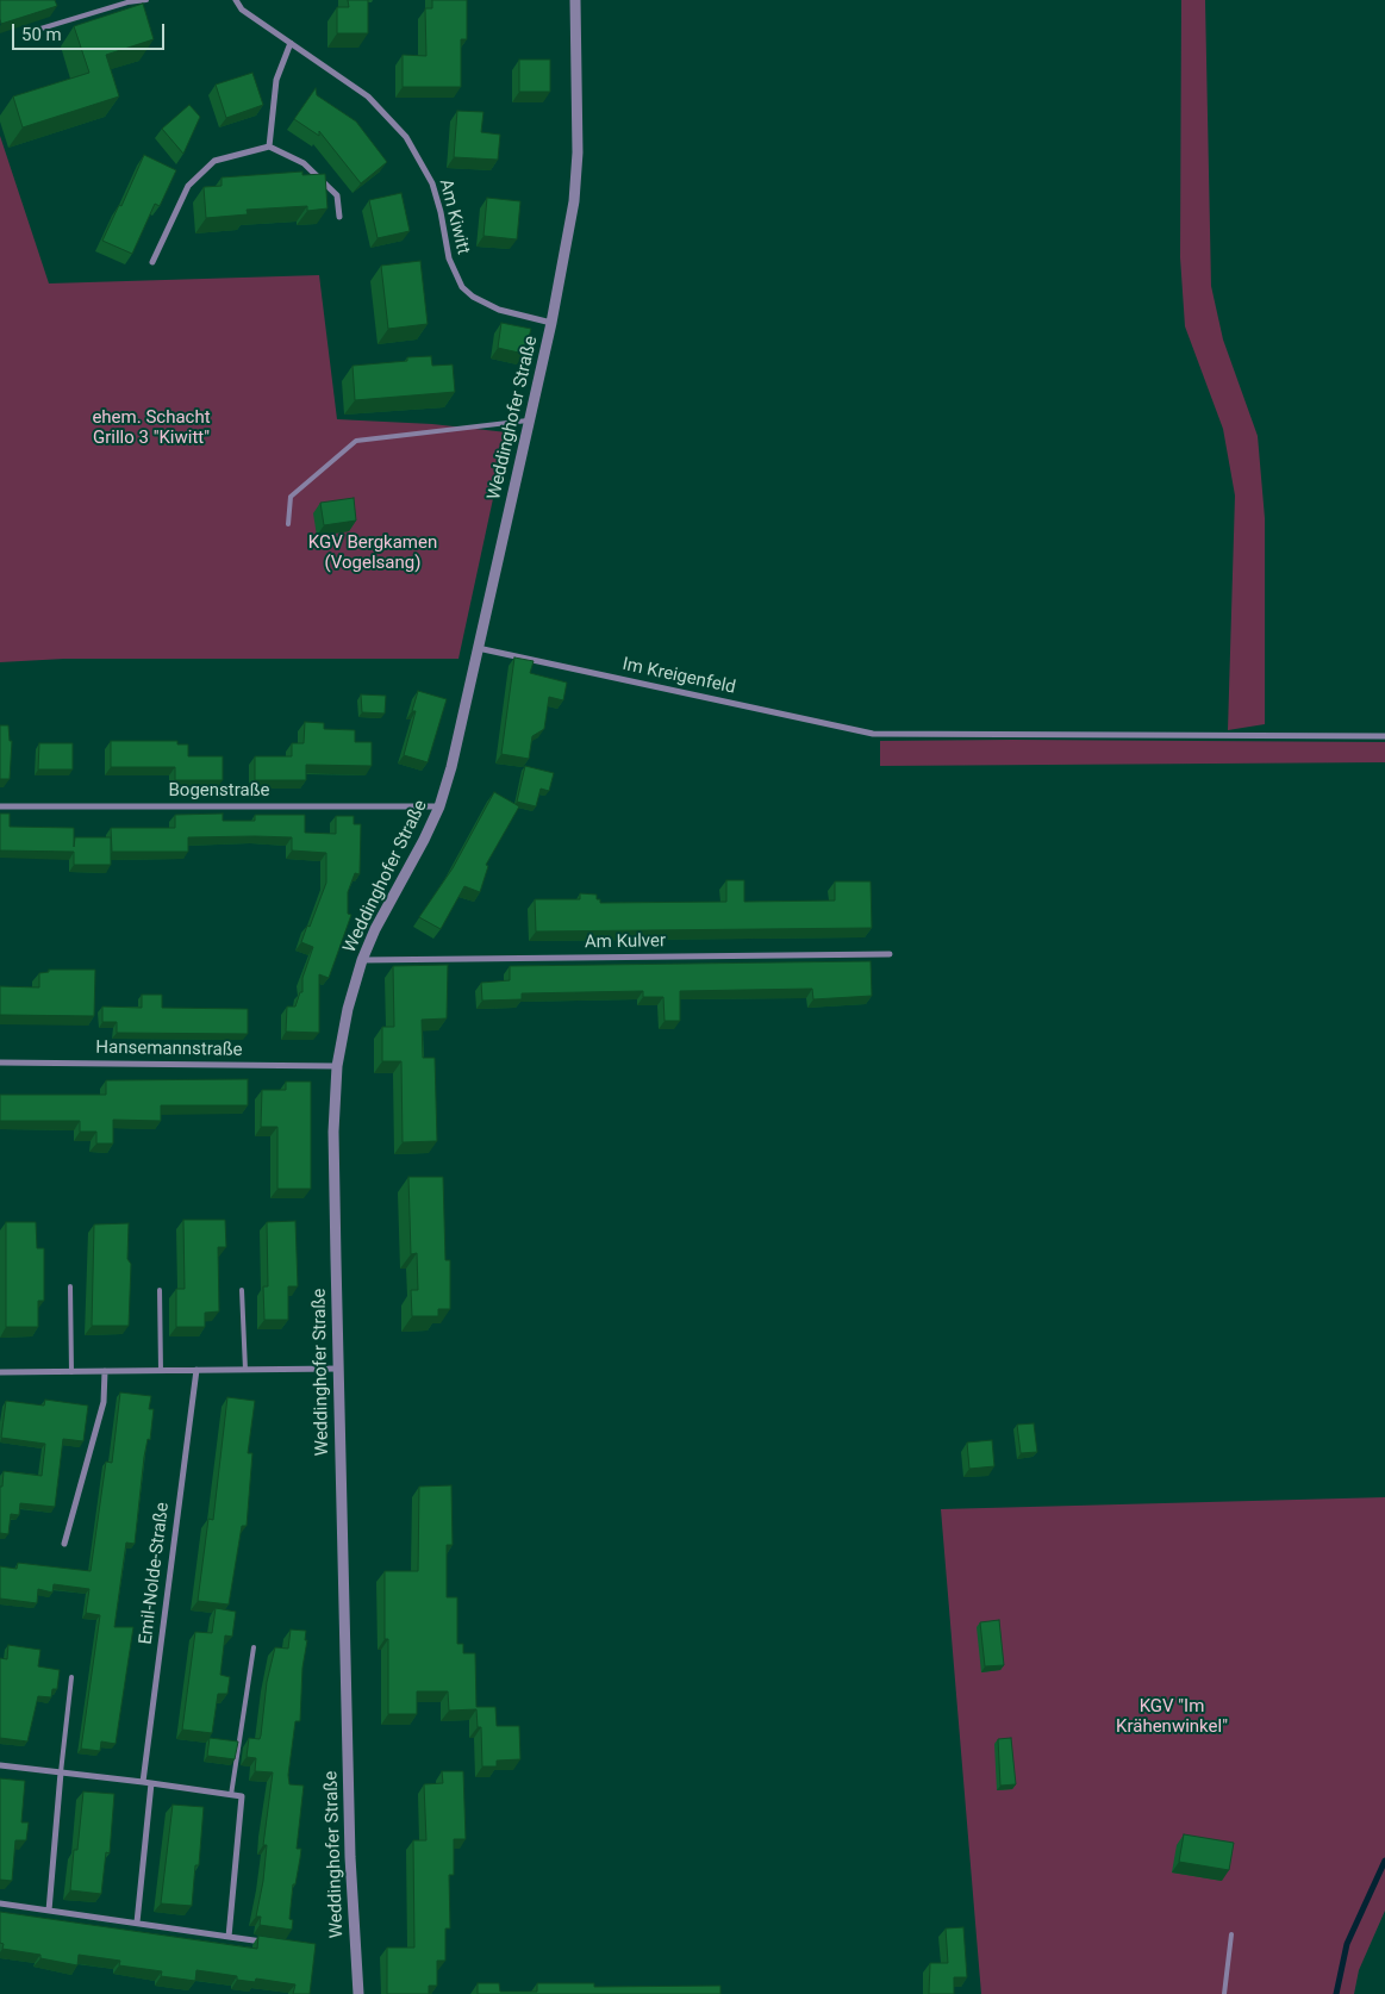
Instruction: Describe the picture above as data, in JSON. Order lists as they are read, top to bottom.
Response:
{
  "streets": {
    "street": [
      "Am Kiwitt",
      "Weddinghofer Straße",
      "Im Kreigenfeld",
      "Bogenstraße",
      "Am Kulver",
      "Hansemannstraße",
      "Emil-Nolde-Straße"
    ]
  },
  "crossings": [
    ["Am Kiwitt", "Weddinghofer Straße"],
    ["Weddinghofer Straße", "Im Kreigenfeld"],
    ["Weddinghofer Straße", "Bogenstraße"],
    ["Weddinghofer Straße", "Am Kulver"],
    ["Weddinghofer Straße", "Hansemannstraße"]
  ],
  "parks": ["ehem. Schacht Grillo 3 \"Kiwitt\"", "KGV Bergkamen (Vogelsang)", "KGV \"Im Krähenwinkel\""],
  "scale_bar": "50 m"
}
